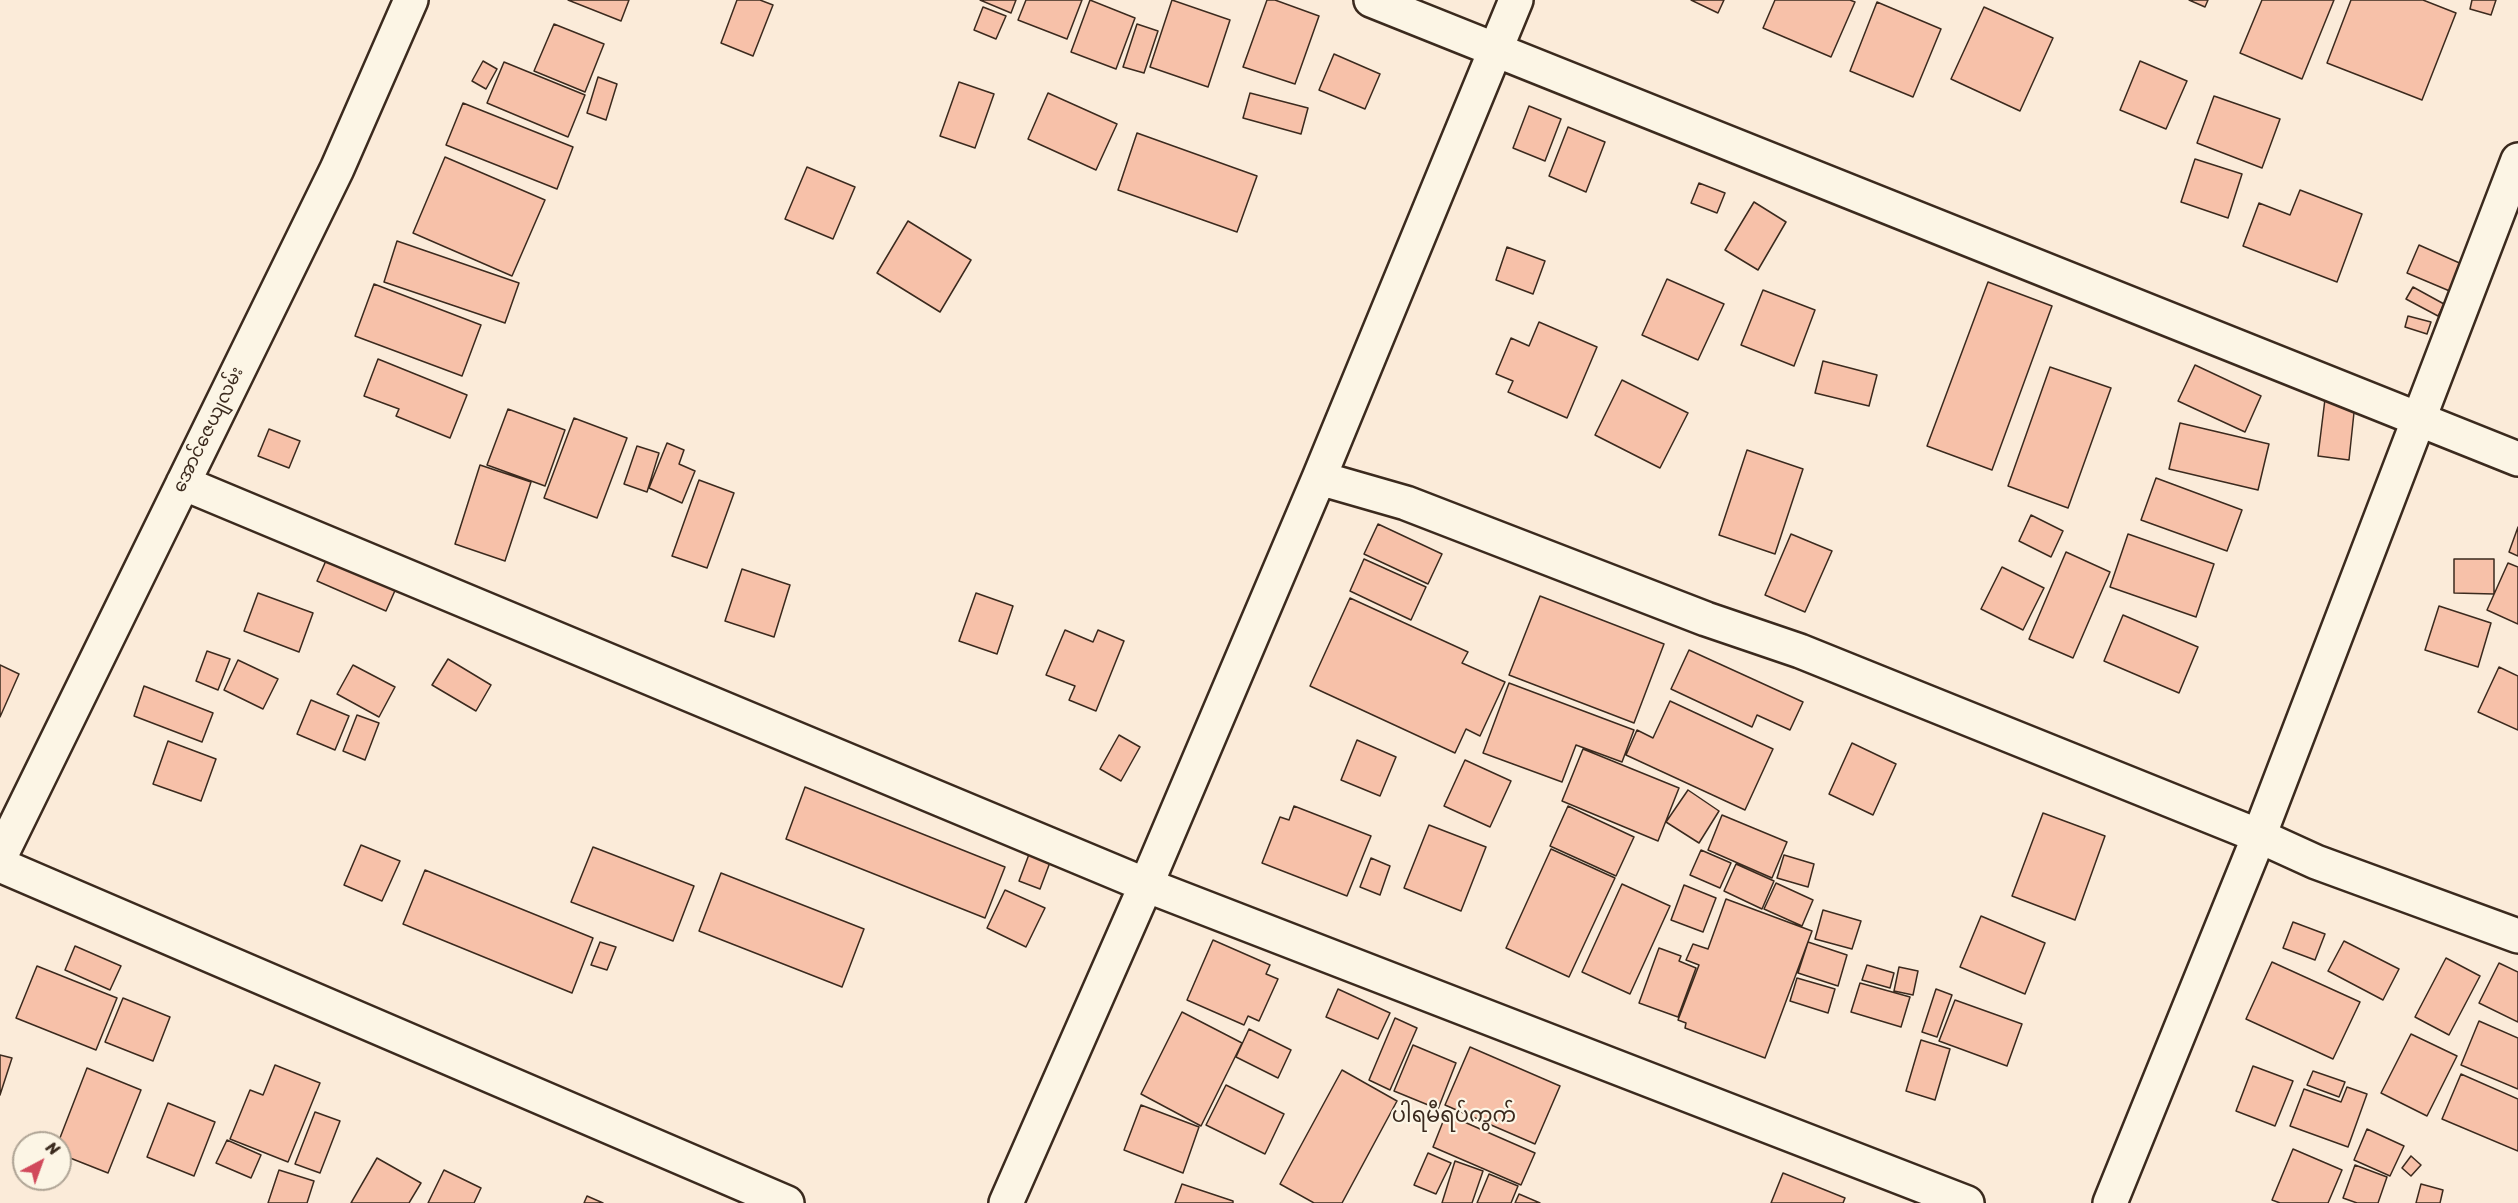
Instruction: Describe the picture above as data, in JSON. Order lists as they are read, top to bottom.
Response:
{
  "streets": {
    "street": ["အောင်ဇေယျလမ်း"]
  },
  "districts": ["ပါရမီရပ်ကွက်"],
  "north": "top right"
}
